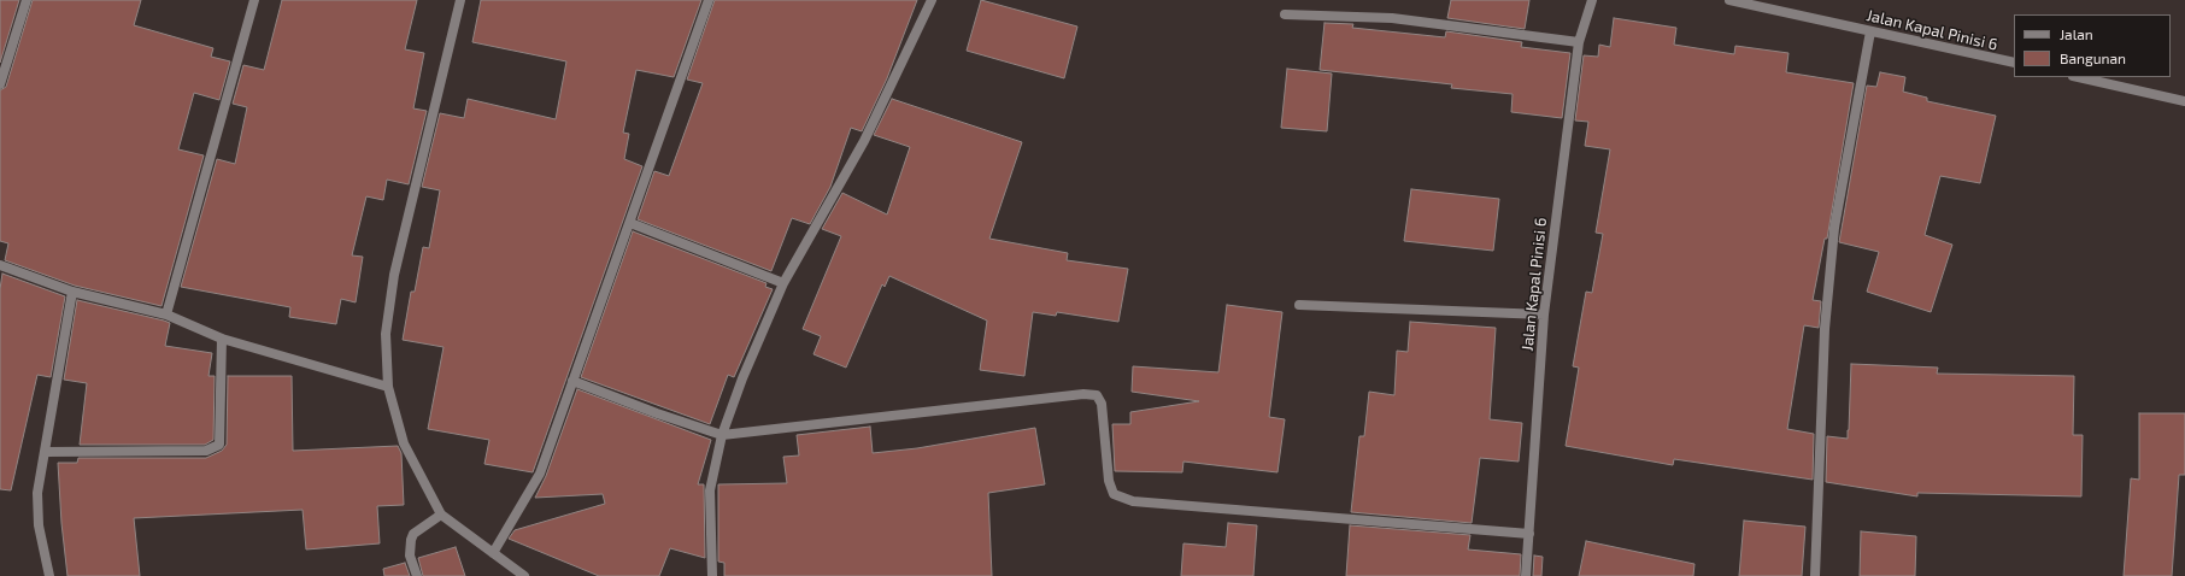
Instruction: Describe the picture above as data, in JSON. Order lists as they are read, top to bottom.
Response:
{
  "streets": {
    "street": ["Jalan Kapal Pinisi 6"]
  },
  "legend": ["Jalan", "Bangunan"]
}
